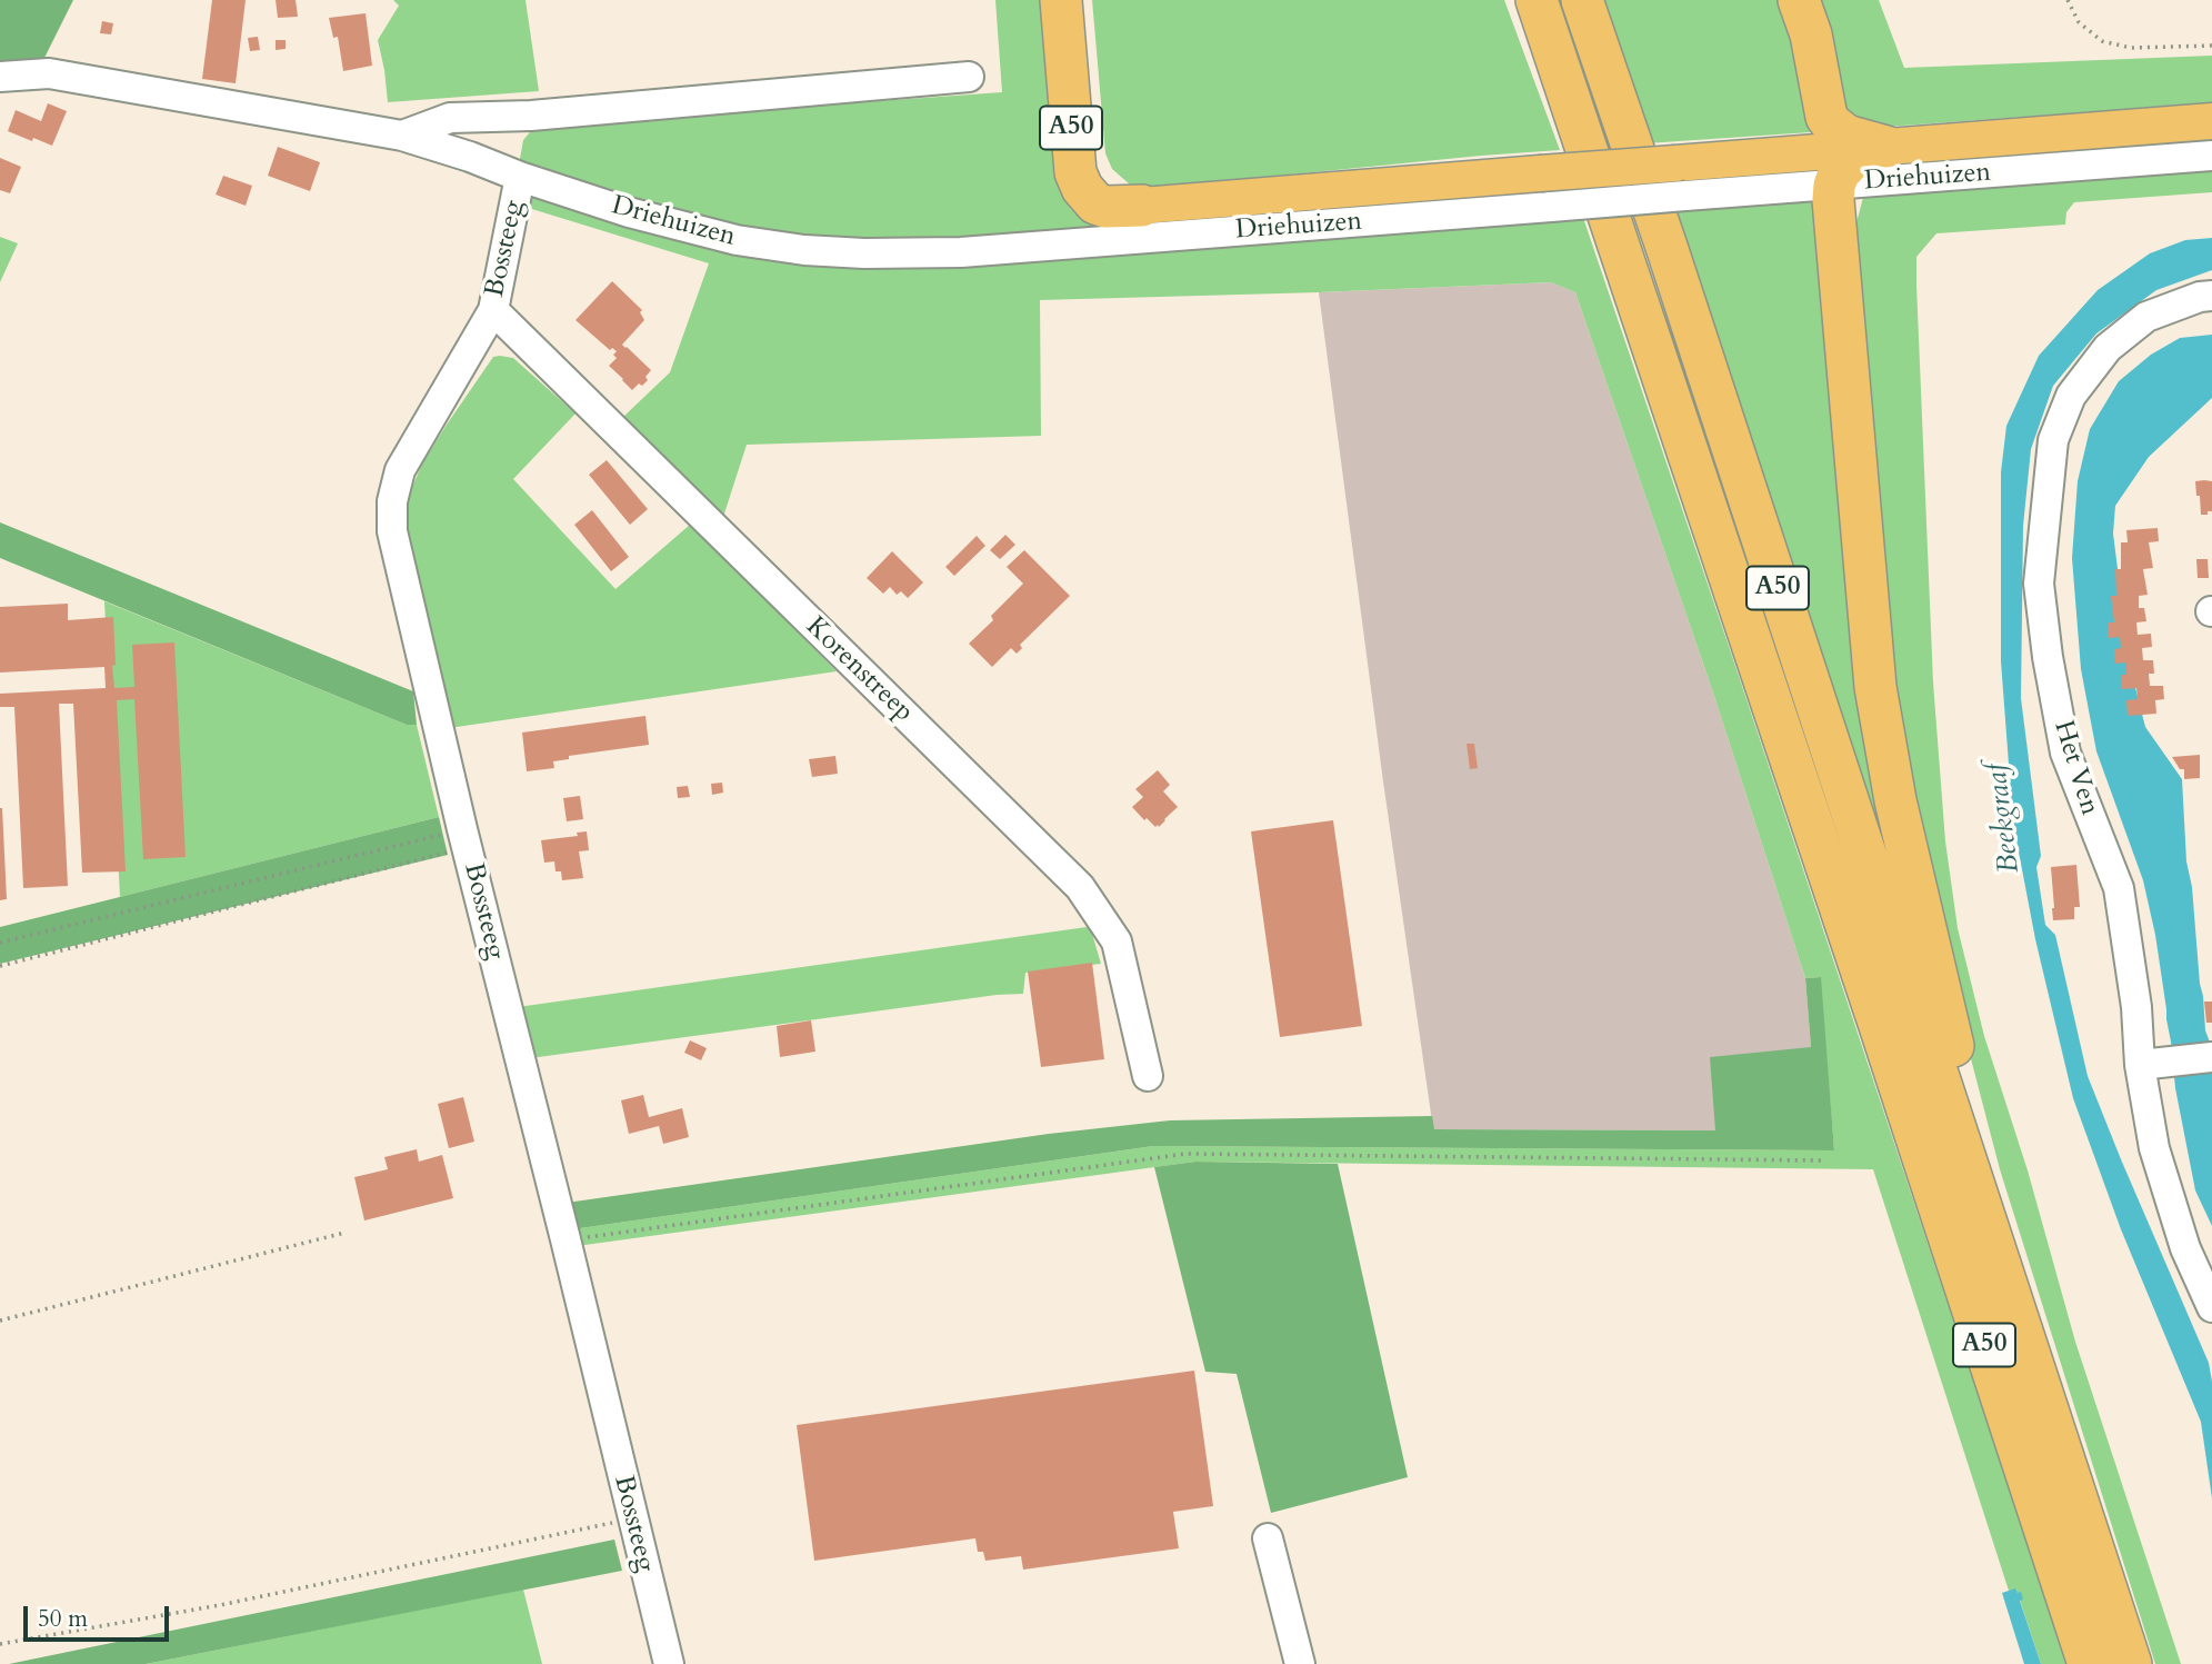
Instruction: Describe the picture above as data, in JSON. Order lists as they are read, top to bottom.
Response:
{
  "streets": {
    "highway": ["A50"],
    "main road": ["Driehuizen"],
    "street": ["Bossteeg", "Korenstreep", "Het Ven"]
  },
  "crossings": [
    ["A50", "Driehuizen"],
    ["Driehuizen", "Bossteeg"],
    ["Bossteeg", "Korenstreep"]
  ],
  "water": ["Beekgraaf"],
  "scale_bar": "50 m"
}
